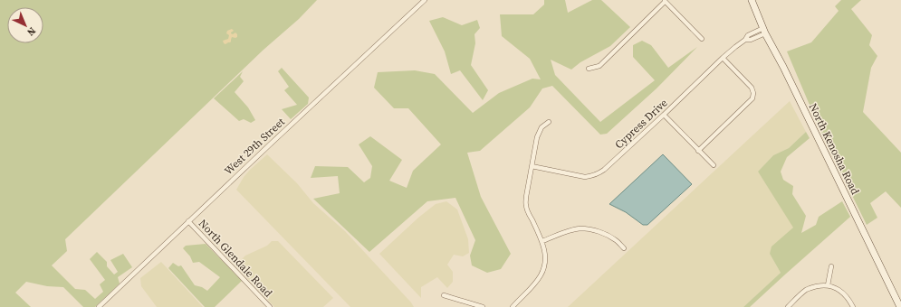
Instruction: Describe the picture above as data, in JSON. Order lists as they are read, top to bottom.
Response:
{
  "streets": {
    "street": [
      "Cypress Drive",
      "West 29th Street",
      "North Kenosha Road",
      "North Glendale Road"
    ]
  },
  "crossings": [
    ["Cypress Drive", "North Kenosha Road"],
    ["West 29th Street", "North Glendale Road"]
  ],
  "north": "bottom right"
}
